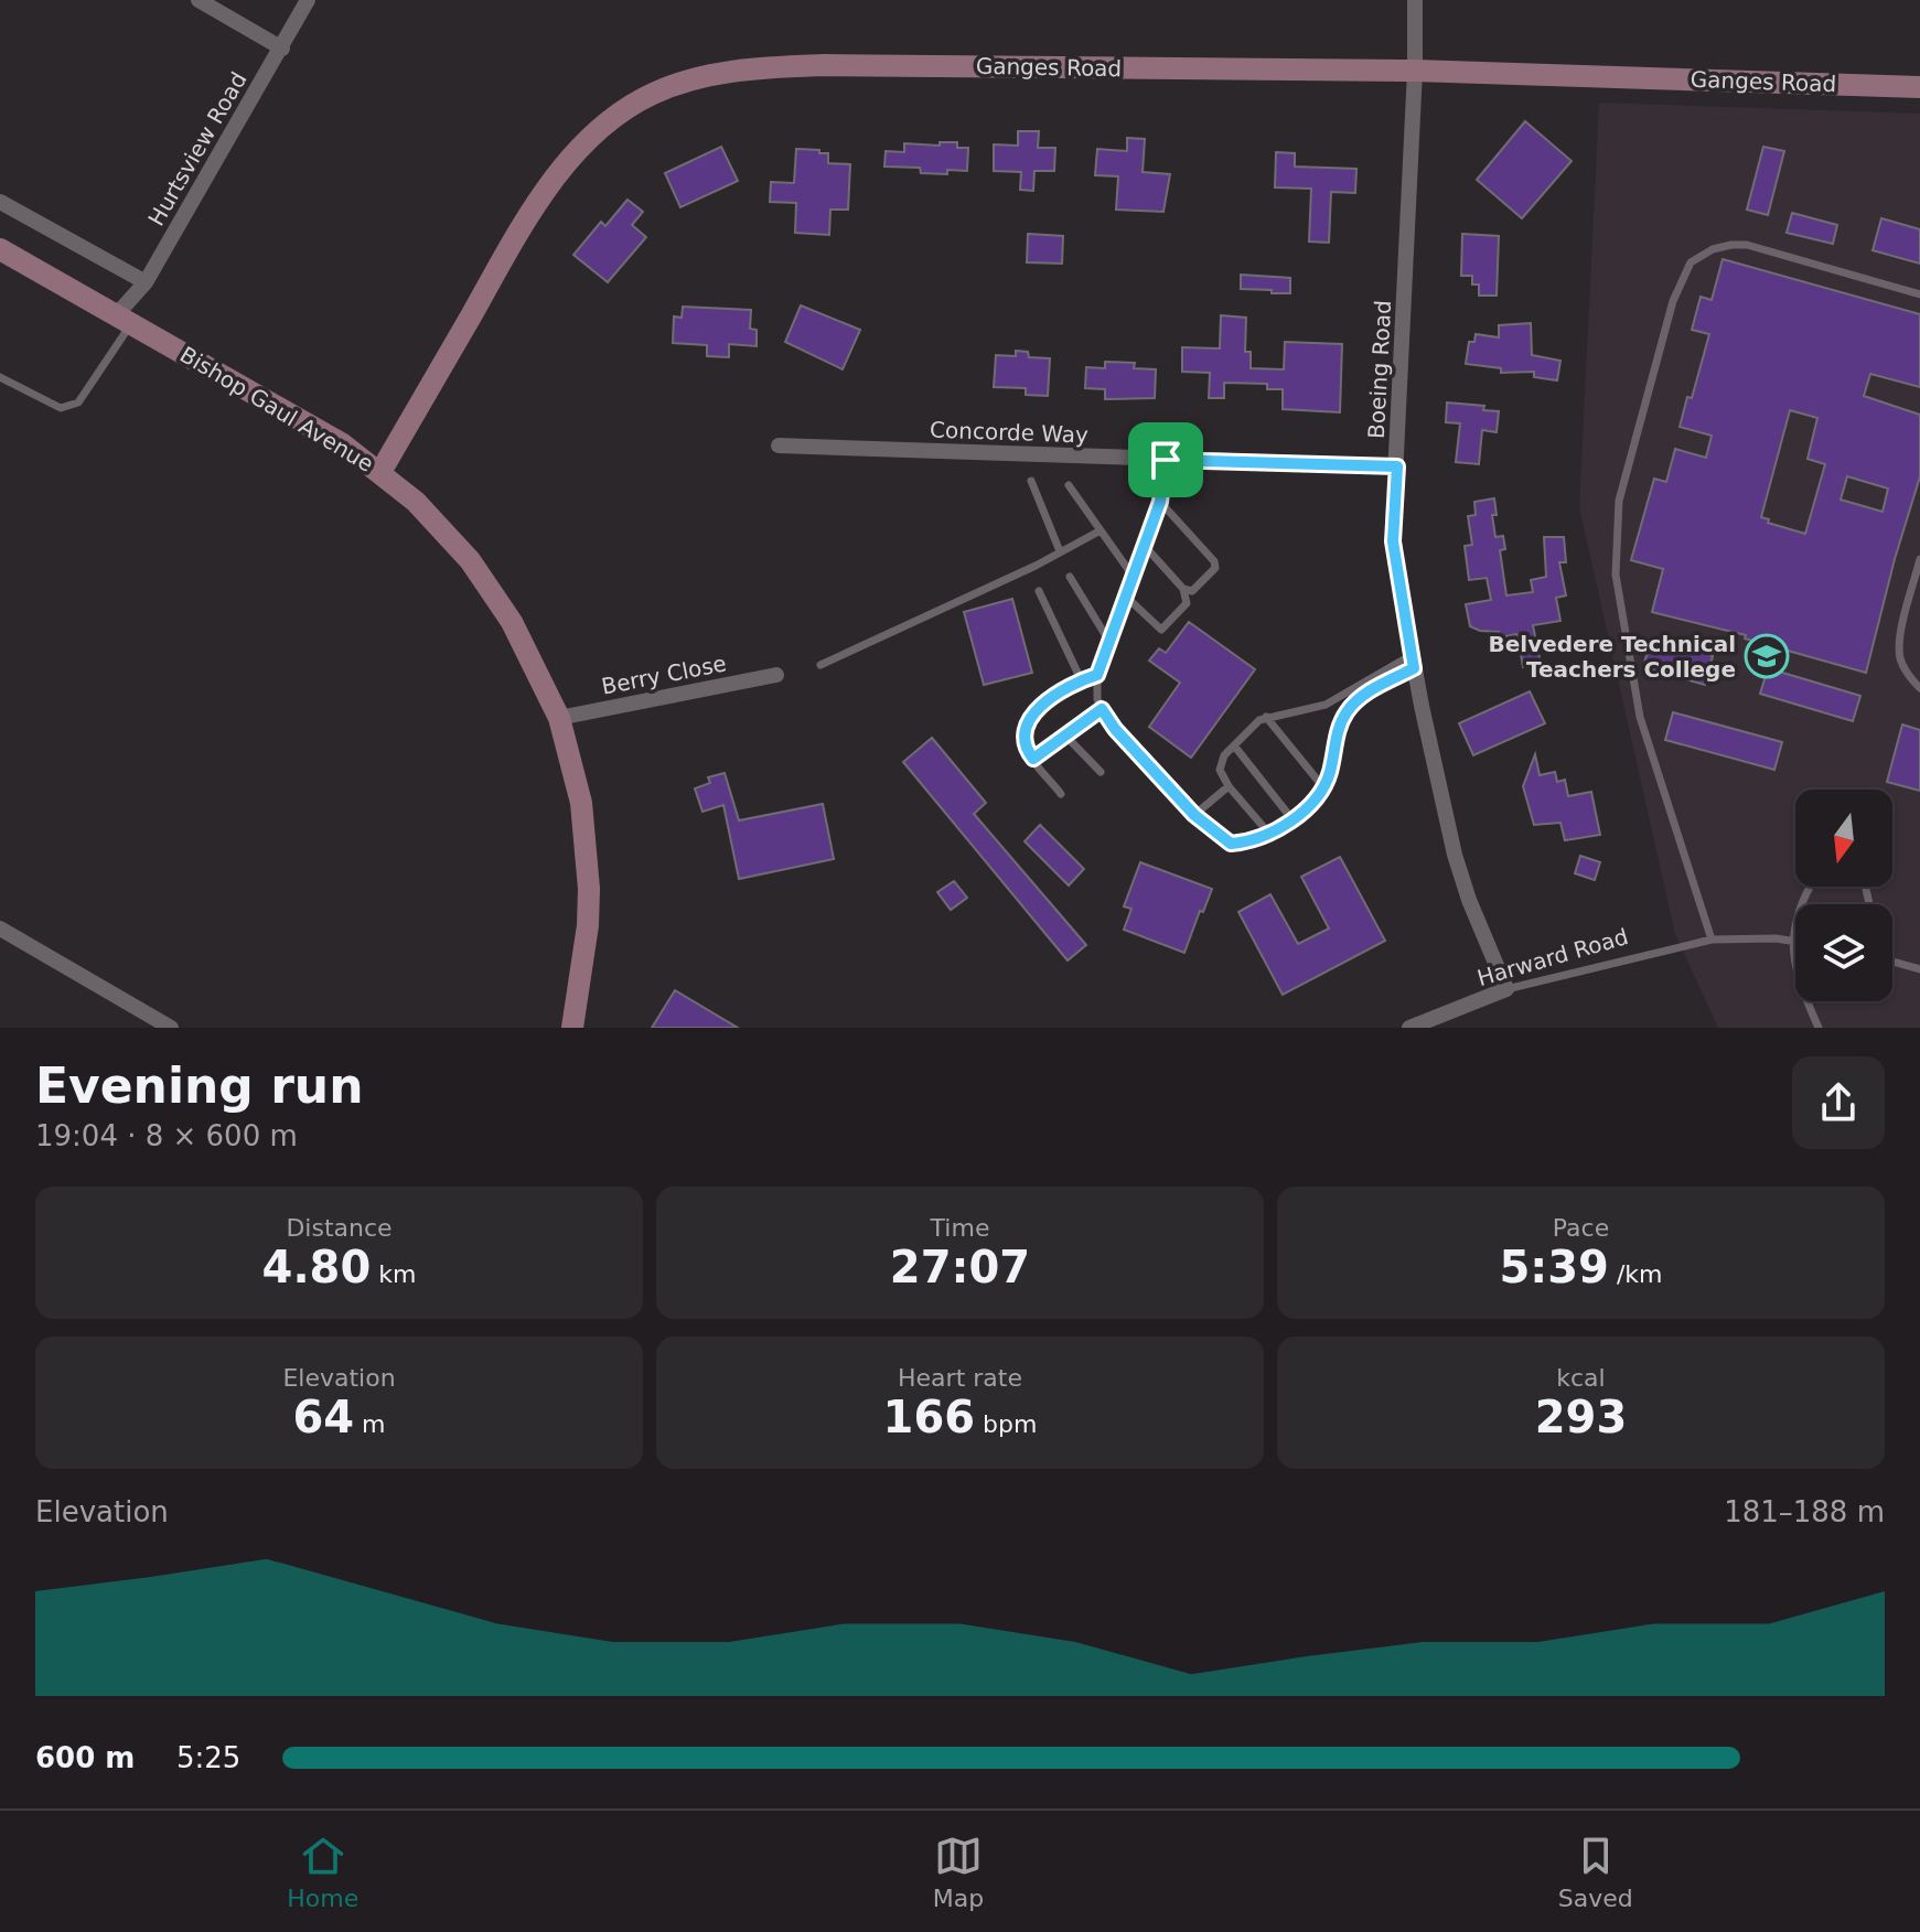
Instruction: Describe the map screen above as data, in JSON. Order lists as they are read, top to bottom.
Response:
{
  "streets": {
    "street": [
      "Ganges Road",
      "Hurtsview Road",
      "Boeing Road",
      "Bishop Gaul Avenue",
      "Concorde Way",
      "Berry Close",
      "Harward Road"
    ]
  },
  "crossings": [
    ["Ganges Road", "Boeing Road"],
    ["Ganges Road", "Bishop Gaul Avenue"],
    ["Hurtsview Road", "Bishop Gaul Avenue"],
    ["Boeing Road", "Concorde Way"],
    ["Boeing Road", "Harward Road"],
    ["Bishop Gaul Avenue", "Berry Close"]
  ],
  "places": {
    "school or university": ["Belvedere Technical Teachers College"]
  },
  "north": "bottom",
  "page": {
    "heading": ["Evening run", "19:04 · 8 × 600 m"],
    "stats": [
      ["Distance", "4.80 km"],
      ["Time", "27:07"],
      ["Pace", "5:39 /km"],
      ["Elevation", "64 m"],
      ["Heart rate", "166 bpm"],
      ["kcal", "293"]
    ],
    "chart": ["Elevation", "181–188 m"],
    "list": [
      {
        "name": "600 m",
        "note": "5:25"
      }
    ],
    "tabs": ["Home", "Map", "Saved"]
  }
}
